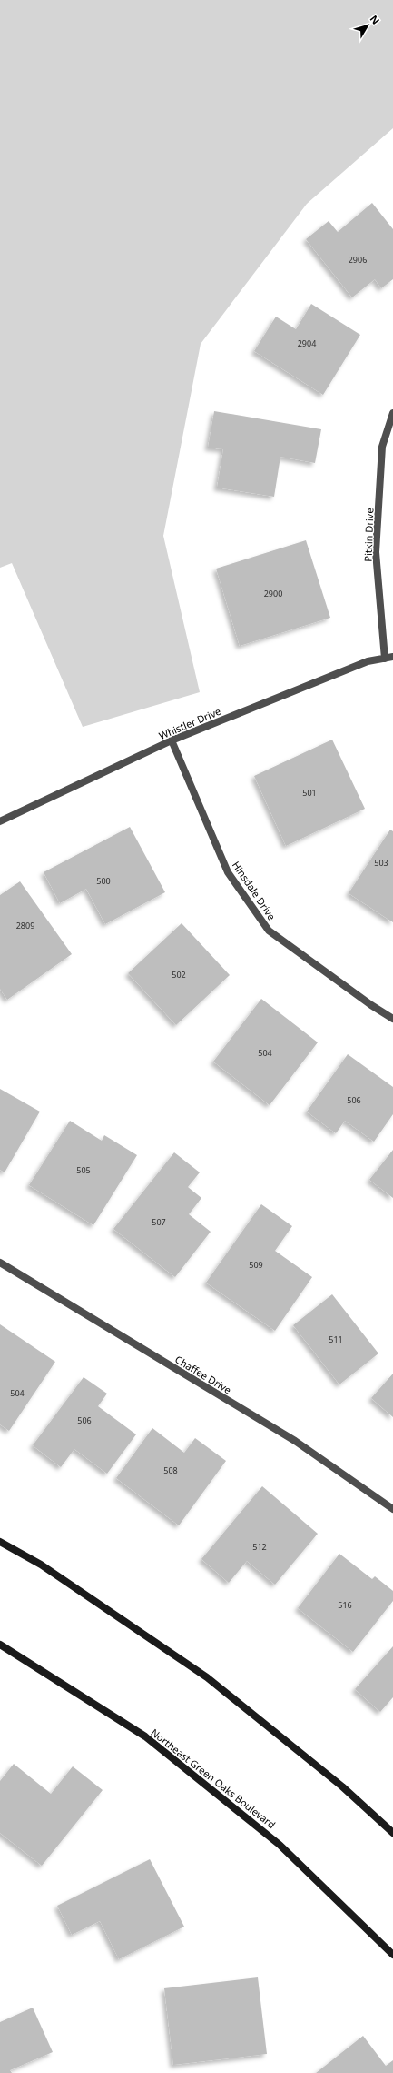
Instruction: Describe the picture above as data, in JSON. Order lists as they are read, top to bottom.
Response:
{
  "streets": {
    "main road": ["Northeast Green Oaks Boulevard"],
    "street": [
      "Pitkin Drive",
      "Whistler Drive",
      "Hinsdale Drive",
      "Chaffee Drive"
    ]
  },
  "crossings": [
    ["Pitkin Drive", "Whistler Drive"],
    ["Whistler Drive", "Hinsdale Drive"]
  ],
  "house_numbers": [
    "2906",
    "2904",
    "2900",
    "501",
    "503",
    "500",
    "2809",
    "502",
    "504",
    "506",
    "505",
    "507",
    "509",
    "511",
    "504",
    "506",
    "508",
    "512",
    "516"
  ],
  "north": "top right"
}
